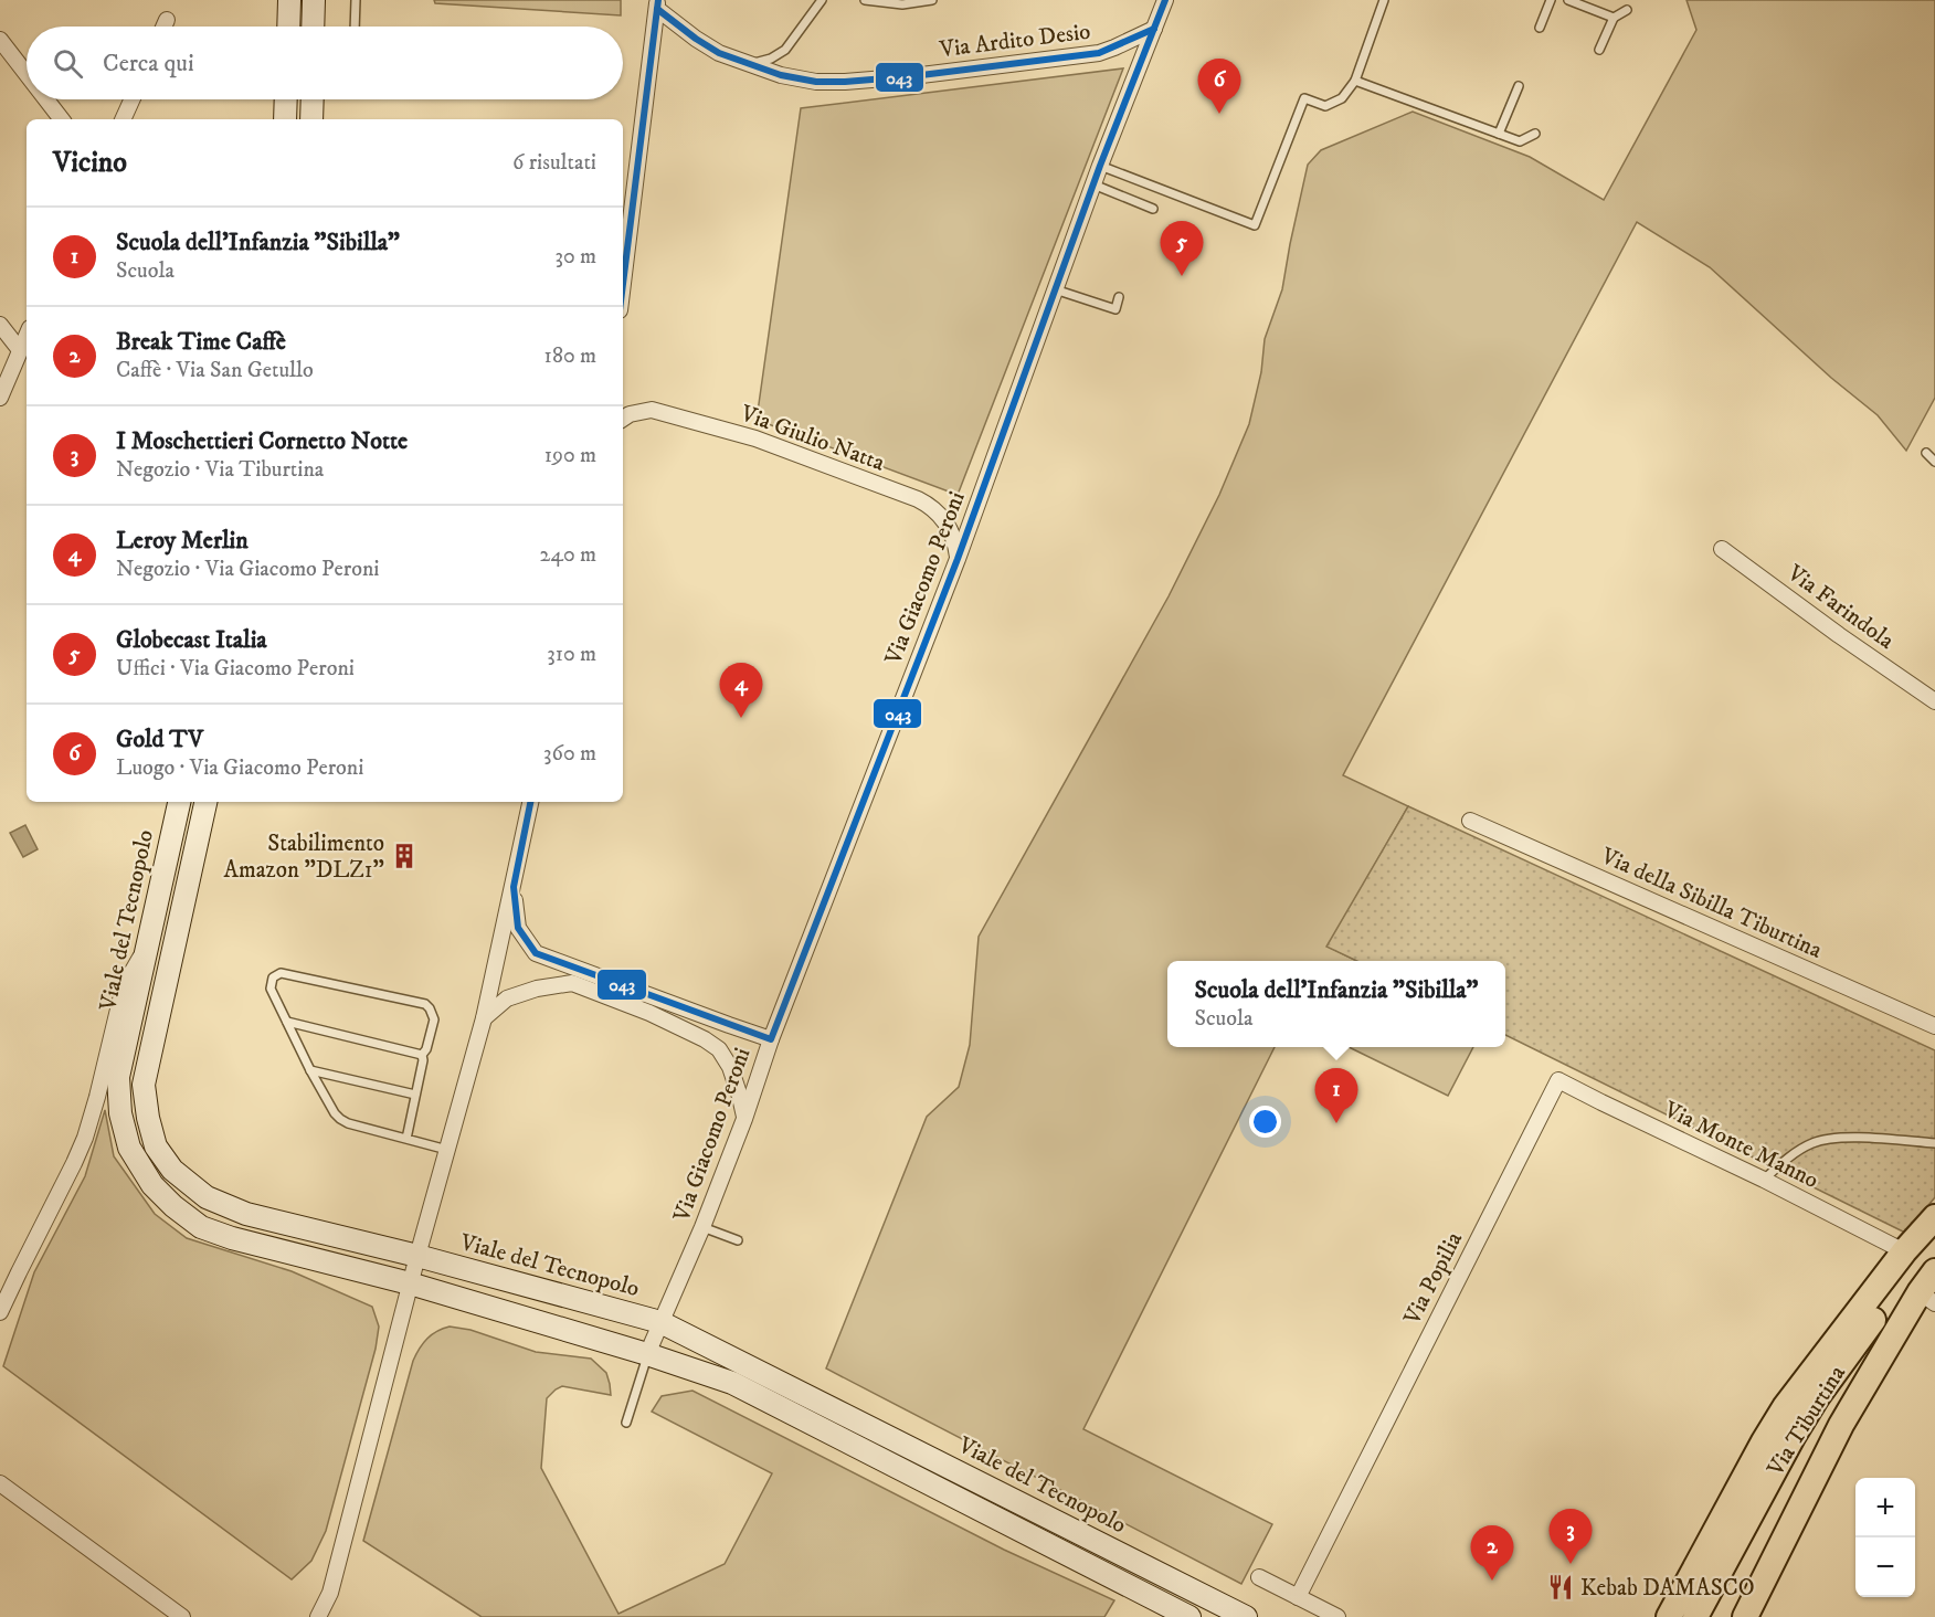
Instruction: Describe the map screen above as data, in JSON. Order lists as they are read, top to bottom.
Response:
{
  "streets": {
    "main road": ["Viale del Tecnopolo", "Via Tiburtina"],
    "street": [
      "Via Ardito Desio",
      "Via Giulio Natta",
      "Via Giacomo Peroni",
      "Via Farindola",
      "Via della Sibilla Tiburtina",
      "Via Monte Manno",
      "Via Popilia"
    ]
  },
  "crossings": [
    ["Via Ardito Desio", "Via Giacomo Peroni"],
    ["Via Giulio Natta", "Via Giacomo Peroni"],
    ["Via Giacomo Peroni", "Viale del Tecnopolo"],
    ["Via Monte Manno", "Via Popilia"]
  ],
  "places": {
    "building": ["Stabilimento Amazon \"DLZ1\""],
    "restaurant": ["Kebab DAMASCO"]
  },
  "lines": ["transit line 043"],
  "page": {
    "search": "Cerca qui",
    "pins": [
      "6",
      "5",
      "4",
      "1",
      "3",
      "2"
    ],
    "heading": ["Vicino", "6 risultati"],
    "list": [
      {
        "mark": "1",
        "name": "Scuola dell'Infanzia \"Sibilla\"",
        "note": "Scuola",
        "value": "30 m"
      },
      {
        "mark": "2",
        "name": "Break Time Caffè",
        "note": "Caffè · Via San Getullo",
        "value": "180 m"
      },
      {
        "mark": "3",
        "name": "I Moschettieri Cornetto Notte",
        "note": "Negozio · Via Tiburtina",
        "value": "190 m"
      },
      {
        "mark": "4",
        "name": "Leroy Merlin",
        "note": "Negozio · Via Giacomo Peroni",
        "value": "240 m"
      },
      {
        "mark": "5",
        "name": "Globecast Italia",
        "note": "Uffici · Via Giacomo Peroni",
        "value": "310 m"
      },
      {
        "mark": "6",
        "name": "Gold TV",
        "note": "Luogo · Via Giacomo Peroni",
        "value": "360 m"
      }
    ],
    "popup": ["Scuola dell'Infanzia \"Sibilla\"", "Scuola"],
    "map_buttons": ["+", "−"]
  }
}
